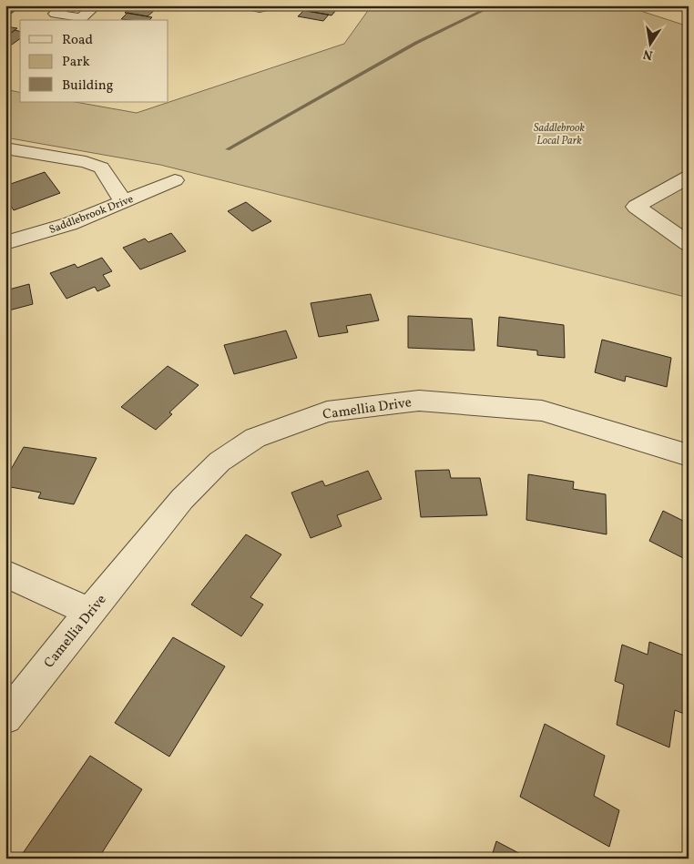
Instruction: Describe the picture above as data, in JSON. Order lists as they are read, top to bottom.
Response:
{
  "streets": {
    "street": ["Saddlebrook Drive", "Camellia Drive"]
  },
  "parks": ["Saddlebrook Local Park"],
  "legend": ["Road", "Park", "Building"],
  "north": "bottom"
}
